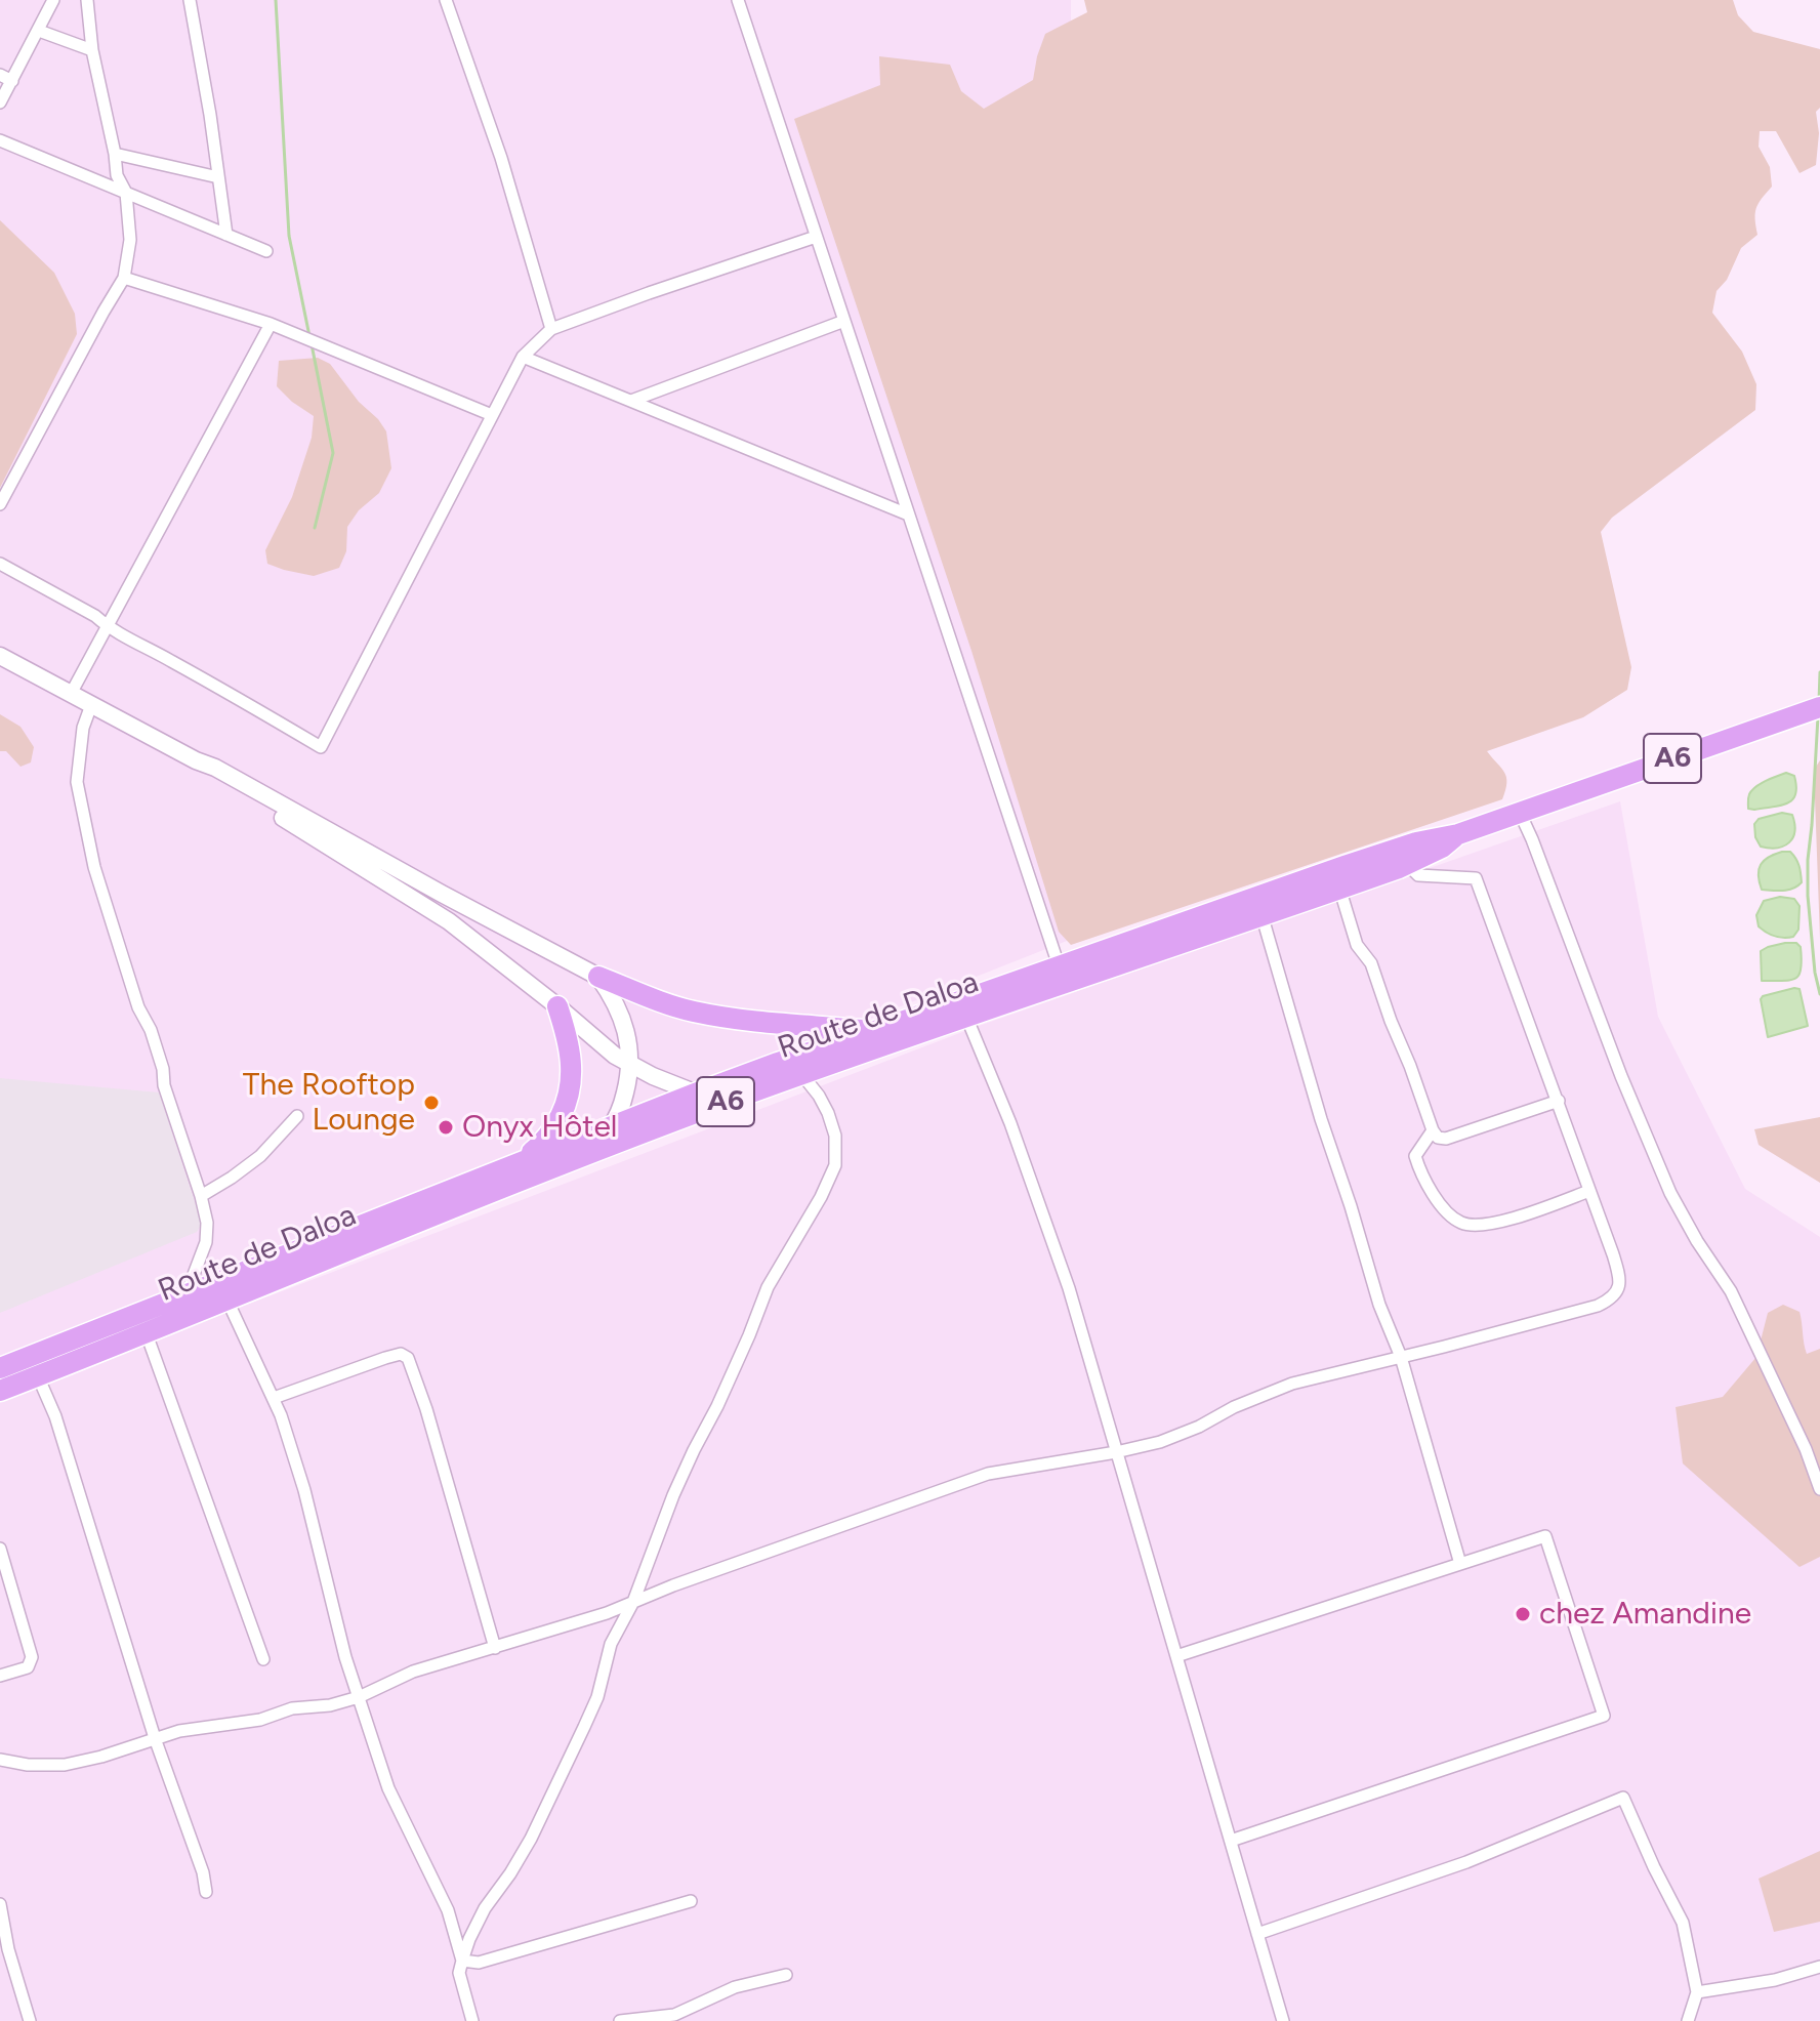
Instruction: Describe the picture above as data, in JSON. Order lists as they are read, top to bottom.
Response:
{
  "streets": {
    "highway": ["A6", "Route de Daloa"]
  },
  "crossings": [
    ["A6", "Route de Daloa"]
  ],
  "places": ["The Rooftop Lounge", "Onyx Hôtel", "chez Amandine"]
}
